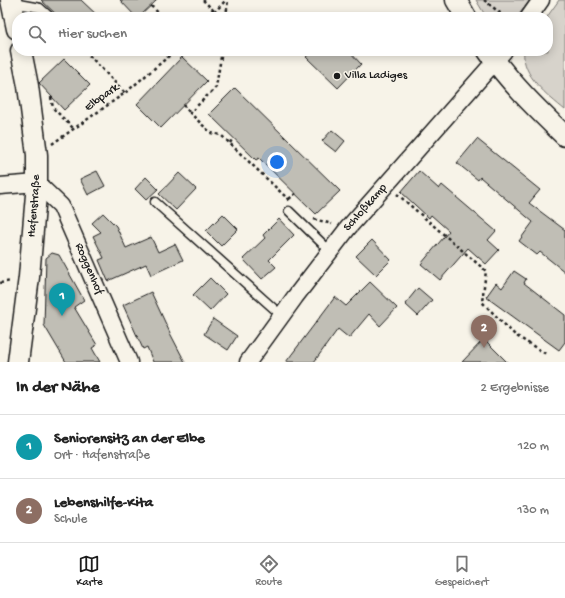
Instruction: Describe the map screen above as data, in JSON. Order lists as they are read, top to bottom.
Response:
{
  "streets": {
    "street": ["Hafenstraße", "Schloßkamp", "Roggenhof"],
    "path": ["Elbpark"]
  },
  "crossings": [
    ["Elbpark", "Hafenstraße"],
    ["Hafenstraße", "Roggenhof"]
  ],
  "places": ["Villa Ladiges"],
  "page": {
    "search": "Hier suchen",
    "pins": ["1", "2"],
    "heading": ["In der Nähe", "2 Ergebnisse"],
    "list": [
      {
        "mark": "1",
        "name": "Seniorensitz an der Elbe",
        "note": "Ort · Hafenstraße",
        "value": "120 m"
      },
      {
        "mark": "2",
        "name": "Lebenshilfe-Kita",
        "note": "Schule",
        "value": "130 m"
      }
    ],
    "nav": ["Karte", "Route", "Gespeichert"]
  }
}
